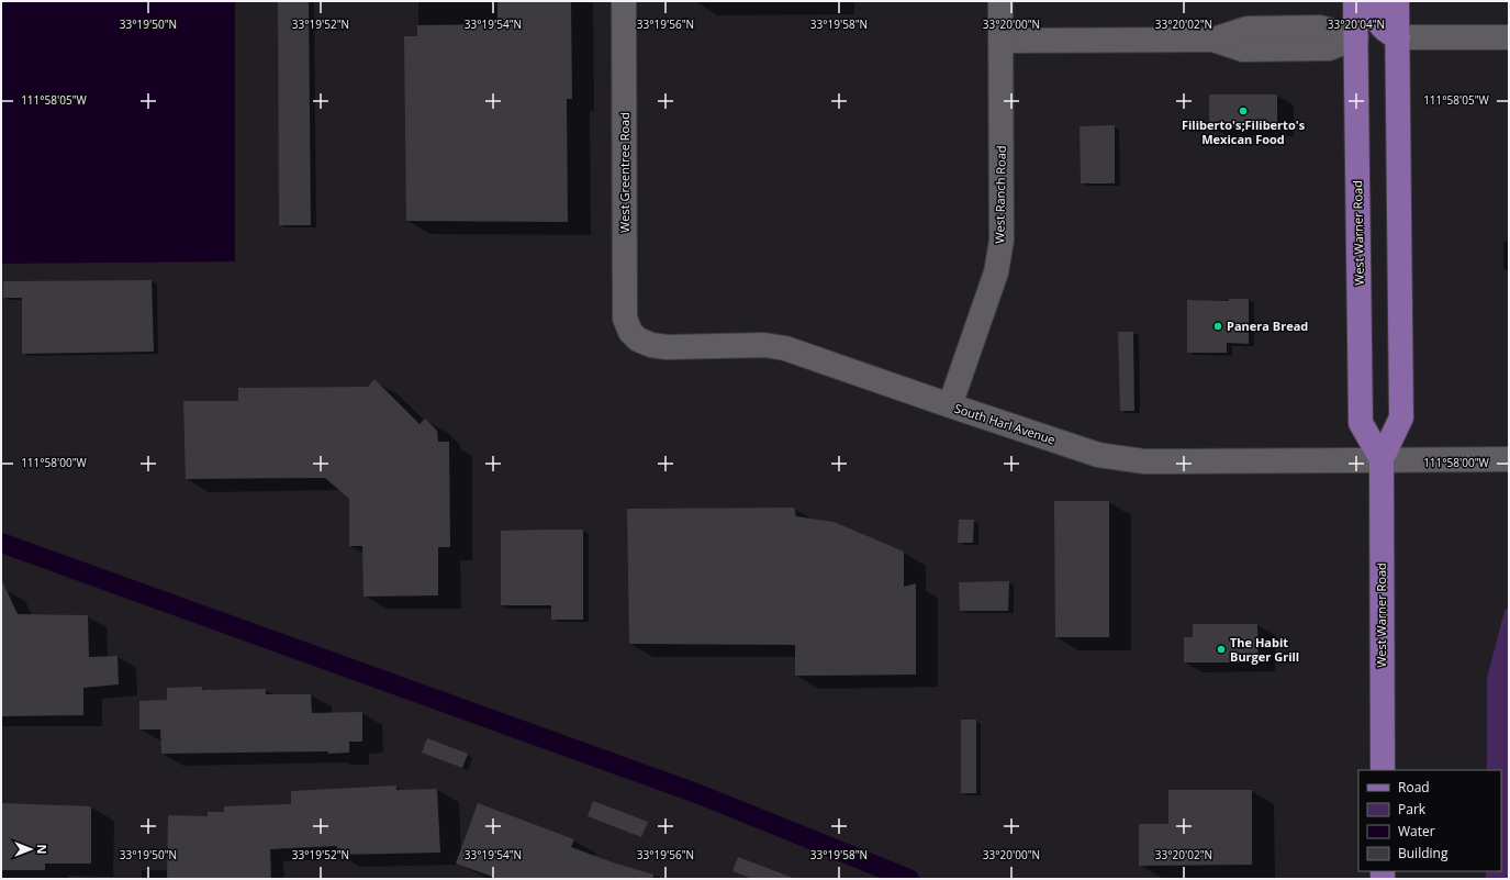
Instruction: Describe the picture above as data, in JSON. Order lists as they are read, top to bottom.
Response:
{
  "streets": {
    "main road": ["West Warner Road"],
    "street": ["West Greentree Road", "West Ranch Road", "South Harl Avenue"]
  },
  "crossings": [
    ["West Greentree Road", "South Harl Avenue"],
    ["West Ranch Road", "South Harl Avenue"],
    ["West Warner Road", "South Harl Avenue"]
  ],
  "places": ["Filiberto's;Filiberto's Mexican Food", "Panera Bread", "The Habit Burger Grill"],
  "legend": [
    "Road",
    "Park",
    "Water",
    "Building"
  ],
  "north": "right",
  "coordinates": [
    "33°19'50\"N",
    "33°19'52\"N",
    "33°19'54\"N",
    "33°19'56\"N",
    "33°19'58\"N",
    "33°20'00\"N",
    "33°20'02\"N",
    "33°20'04\"N",
    "111°58'05\"W",
    "111°58'00\"W"
  ]
}
